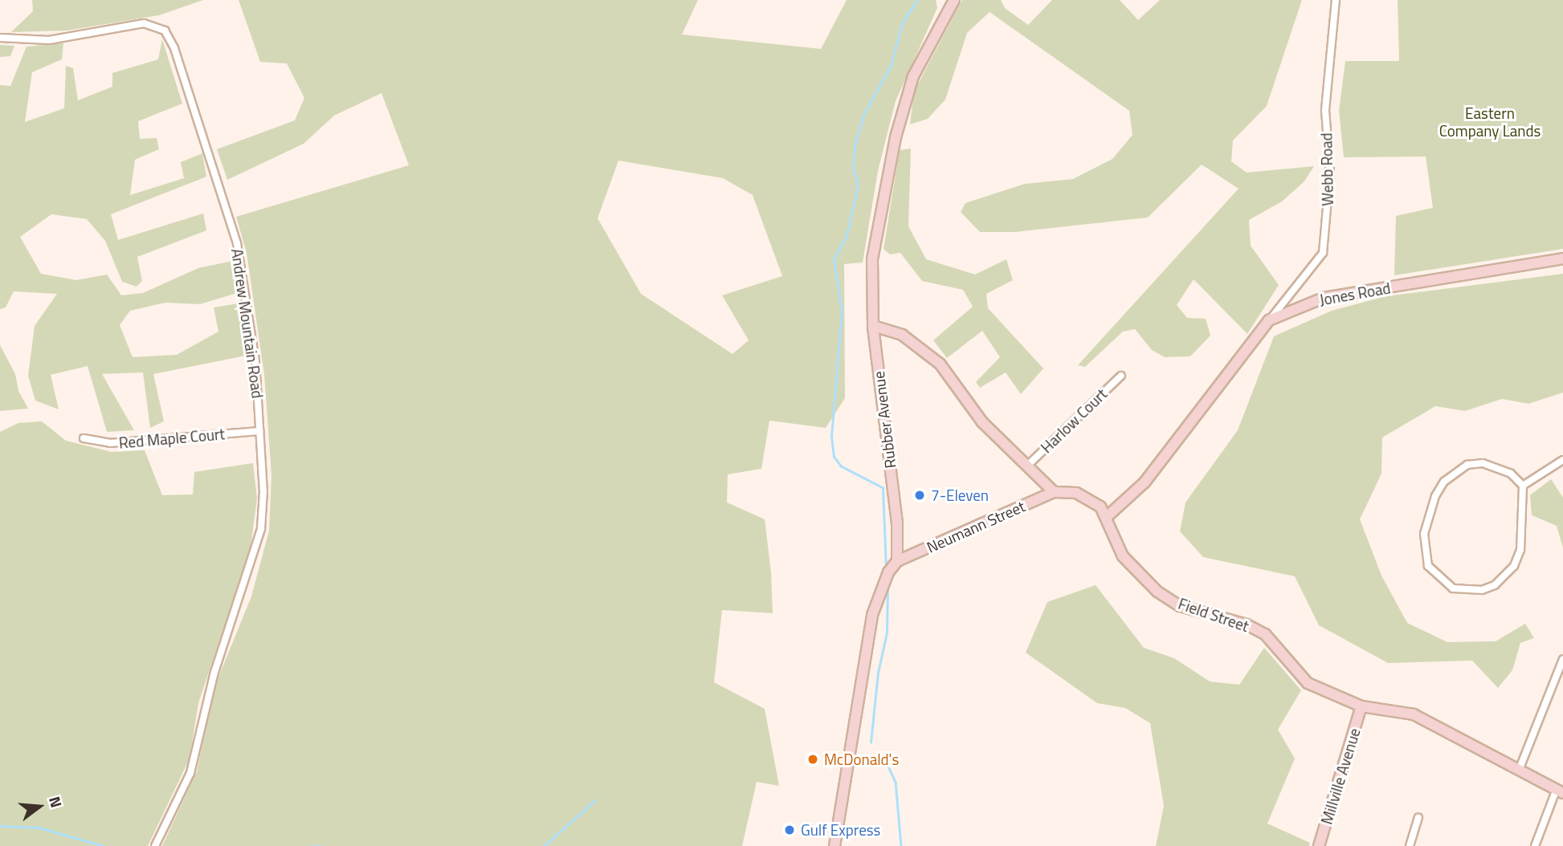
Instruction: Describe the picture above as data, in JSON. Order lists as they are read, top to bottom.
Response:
{
  "streets": {
    "street": [
      "Webb Road",
      "Jones Road",
      "Andrew Mountain Road",
      "Rubber Avenue",
      "Harlow Court",
      "Red Maple Court",
      "Neumann Street",
      "Field Street",
      "Millville Avenue"
    ]
  },
  "crossings": [
    ["Webb Road", "Jones Road"],
    ["Andrew Mountain Road", "Red Maple Court"],
    ["Rubber Avenue", "Neumann Street"],
    ["Neumann Street", "Field Street"],
    ["Field Street", "Millville Avenue"]
  ],
  "parks": ["Eastern Company Lands"],
  "places": ["7-Eleven", "McDonald's", "Gulf Express"],
  "north": "right"
}
